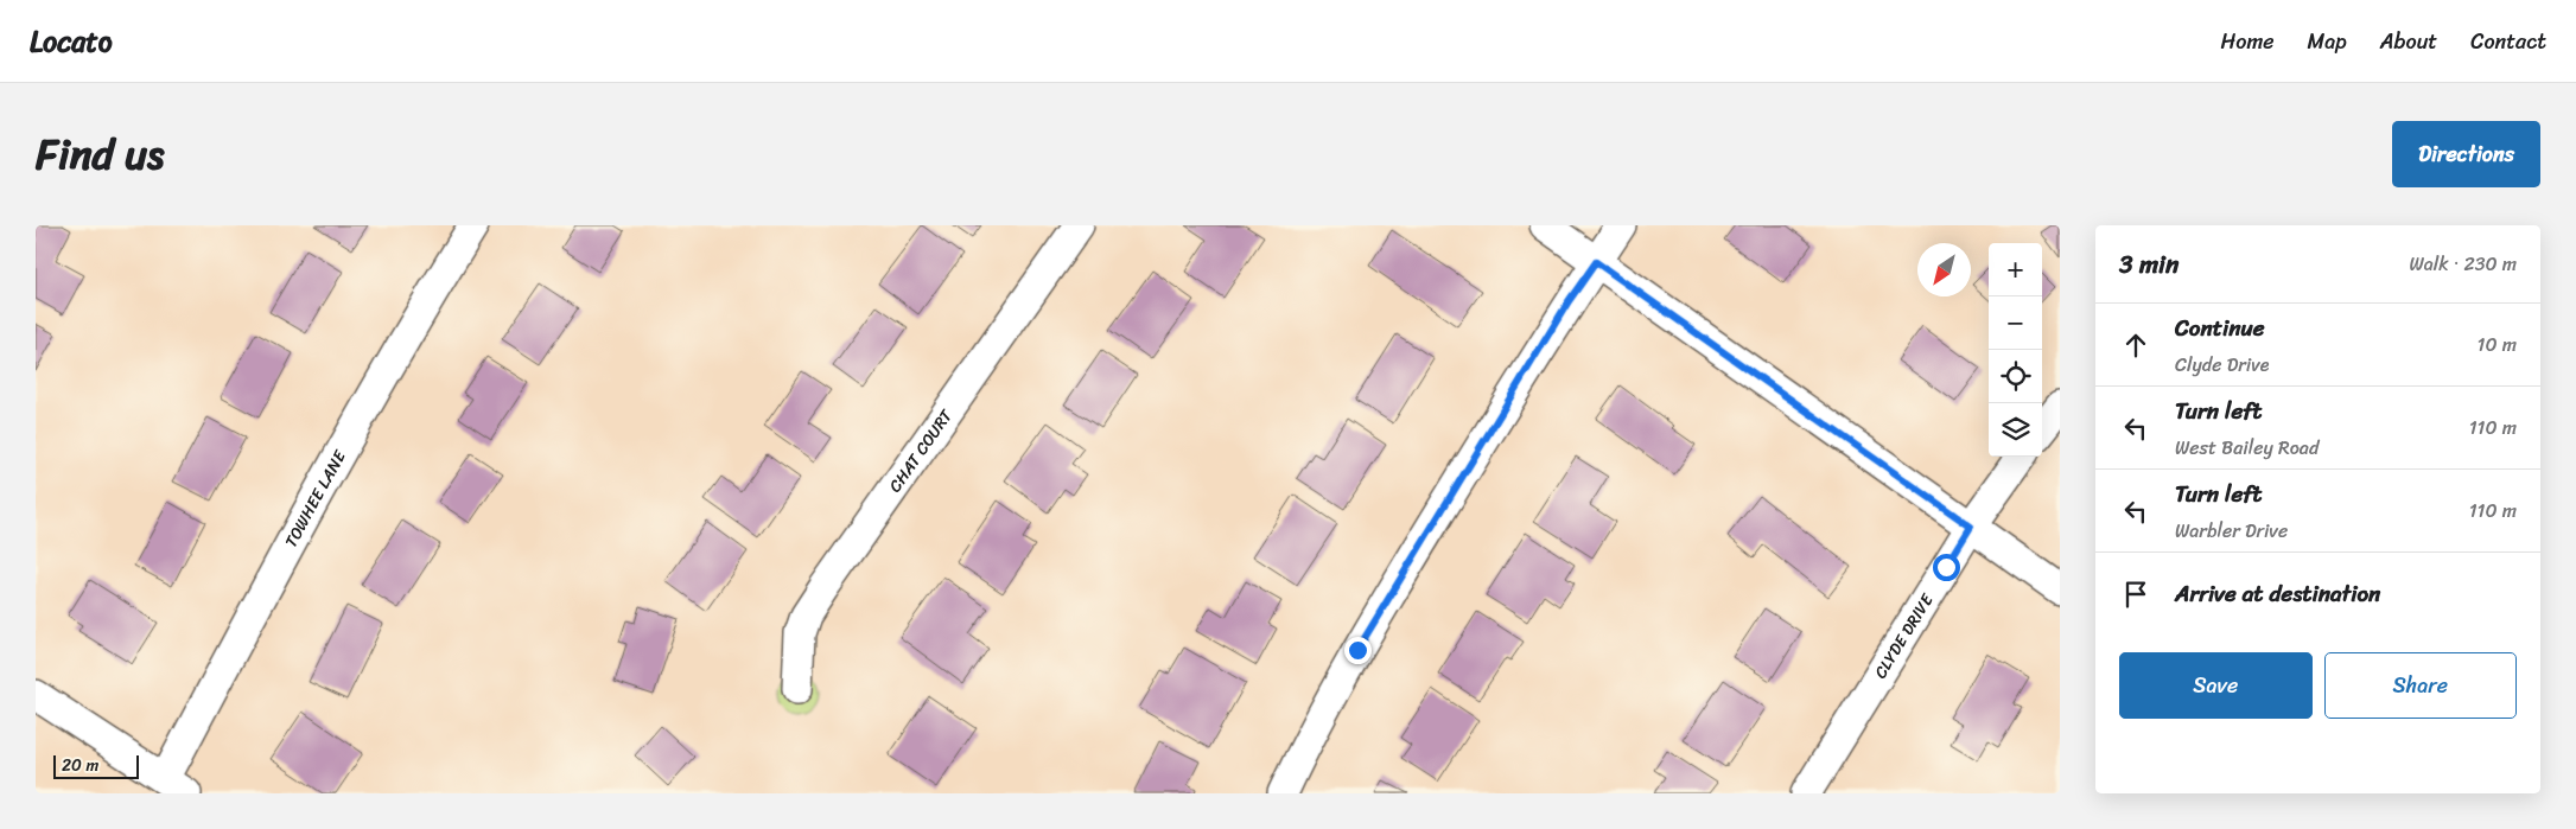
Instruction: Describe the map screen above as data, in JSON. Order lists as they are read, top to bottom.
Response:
{
  "streets": {
    "street": ["CHAT COURT", "TOWHEE LANE", "CLYDE DRIVE"]
  },
  "scale_bar": "20 m",
  "north": "bottom left",
  "page": {
    "header": "Locato",
    "nav": [
      "Home",
      "Map",
      "About",
      "Contact"
    ],
    "title": "Find us",
    "buttons": [
      "Directions",
      ["Save", "Share"]
    ],
    "heading": ["3 min", "Walk · 230 m"],
    "map_buttons": ["+", "−"],
    "list": [
      ["Continue", "Clyde Drive", "10 m"],
      ["Turn left", "West Bailey Road", "110 m"],
      ["Turn left", "Warbler Drive", "110 m"],
      "Arrive at destination"
    ],
    "scale": "20 m"
  }
}
